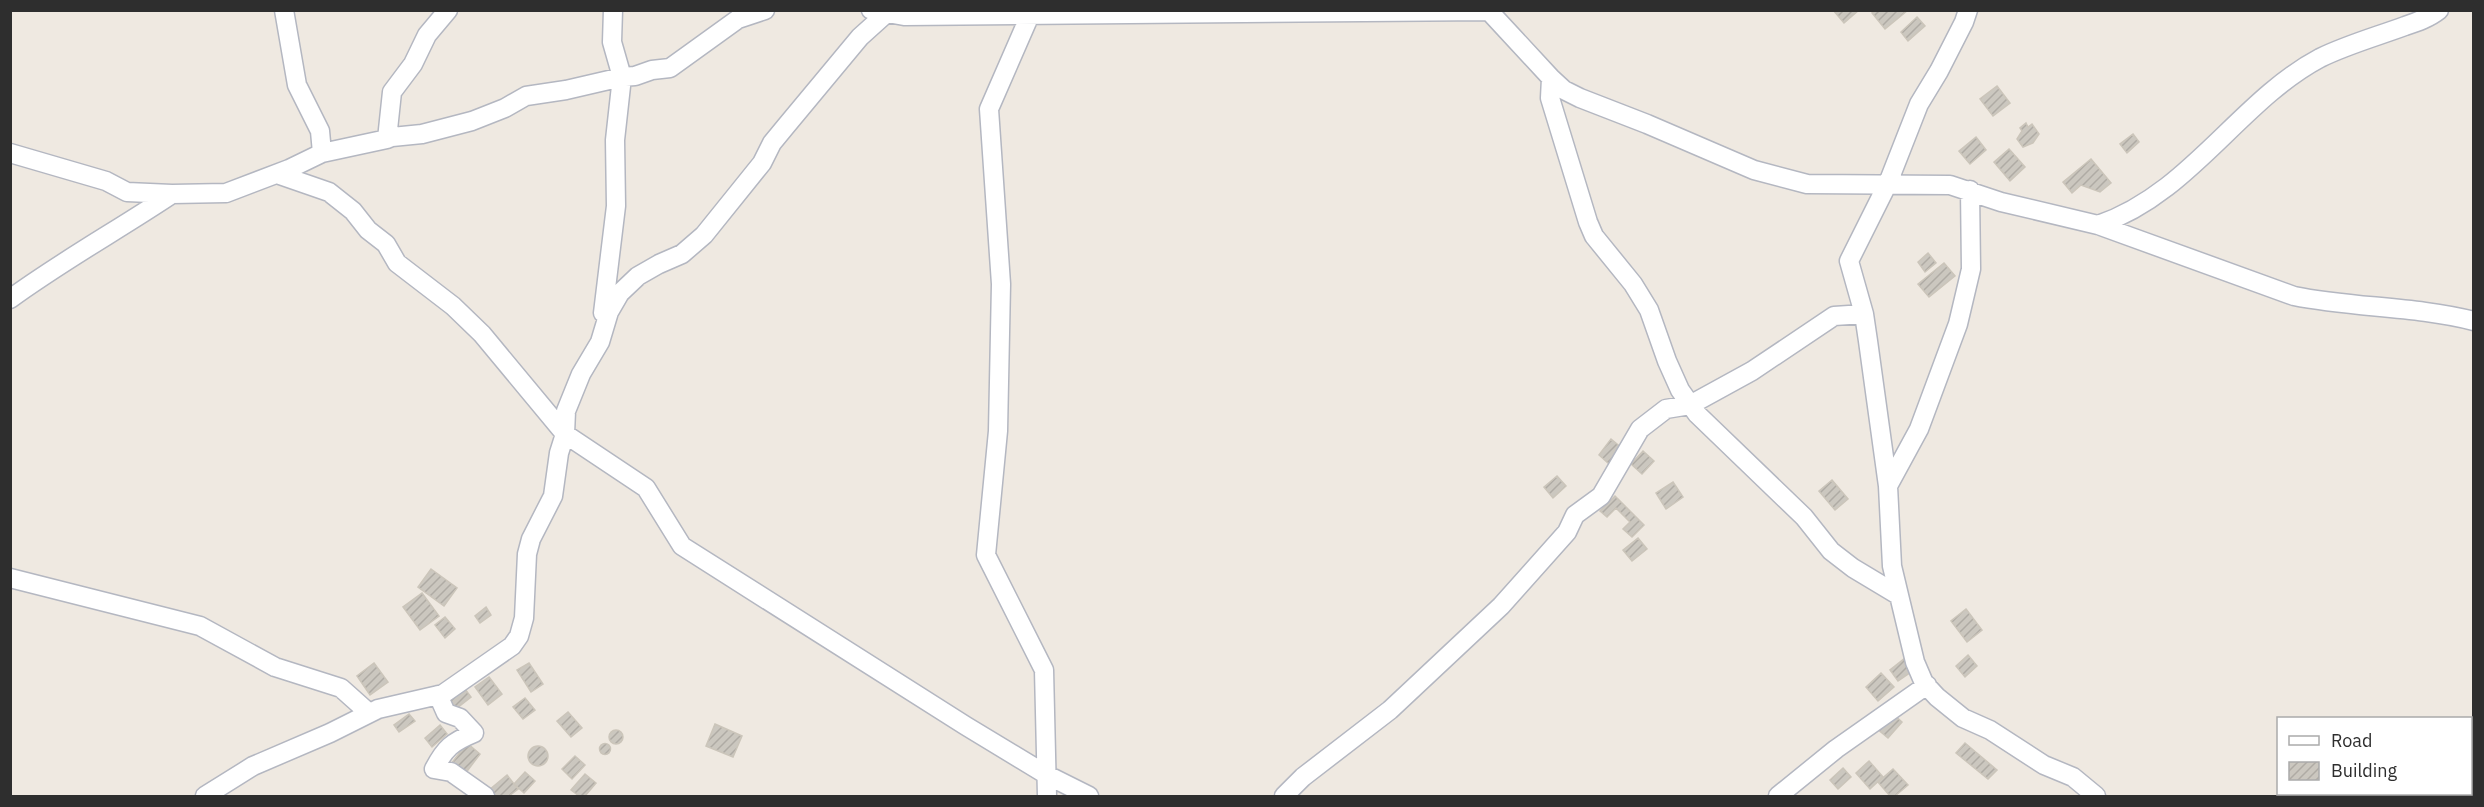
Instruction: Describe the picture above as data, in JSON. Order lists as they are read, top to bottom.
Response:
{
  "legend": ["Road", "Building"]
}
